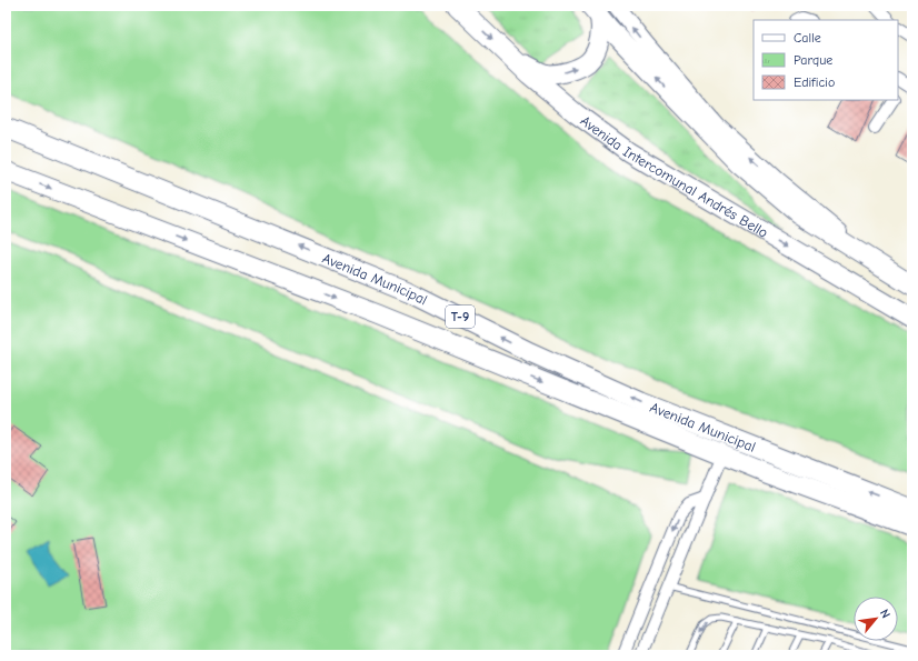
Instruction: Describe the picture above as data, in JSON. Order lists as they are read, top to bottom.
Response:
{
  "streets": {
    "highway": ["Avenida Intercomunal Andrés Bello", "Avenida Municipal", "T-9"]
  },
  "legend": ["Calle", "Parque", "Edificio"],
  "north": "top right"
}
